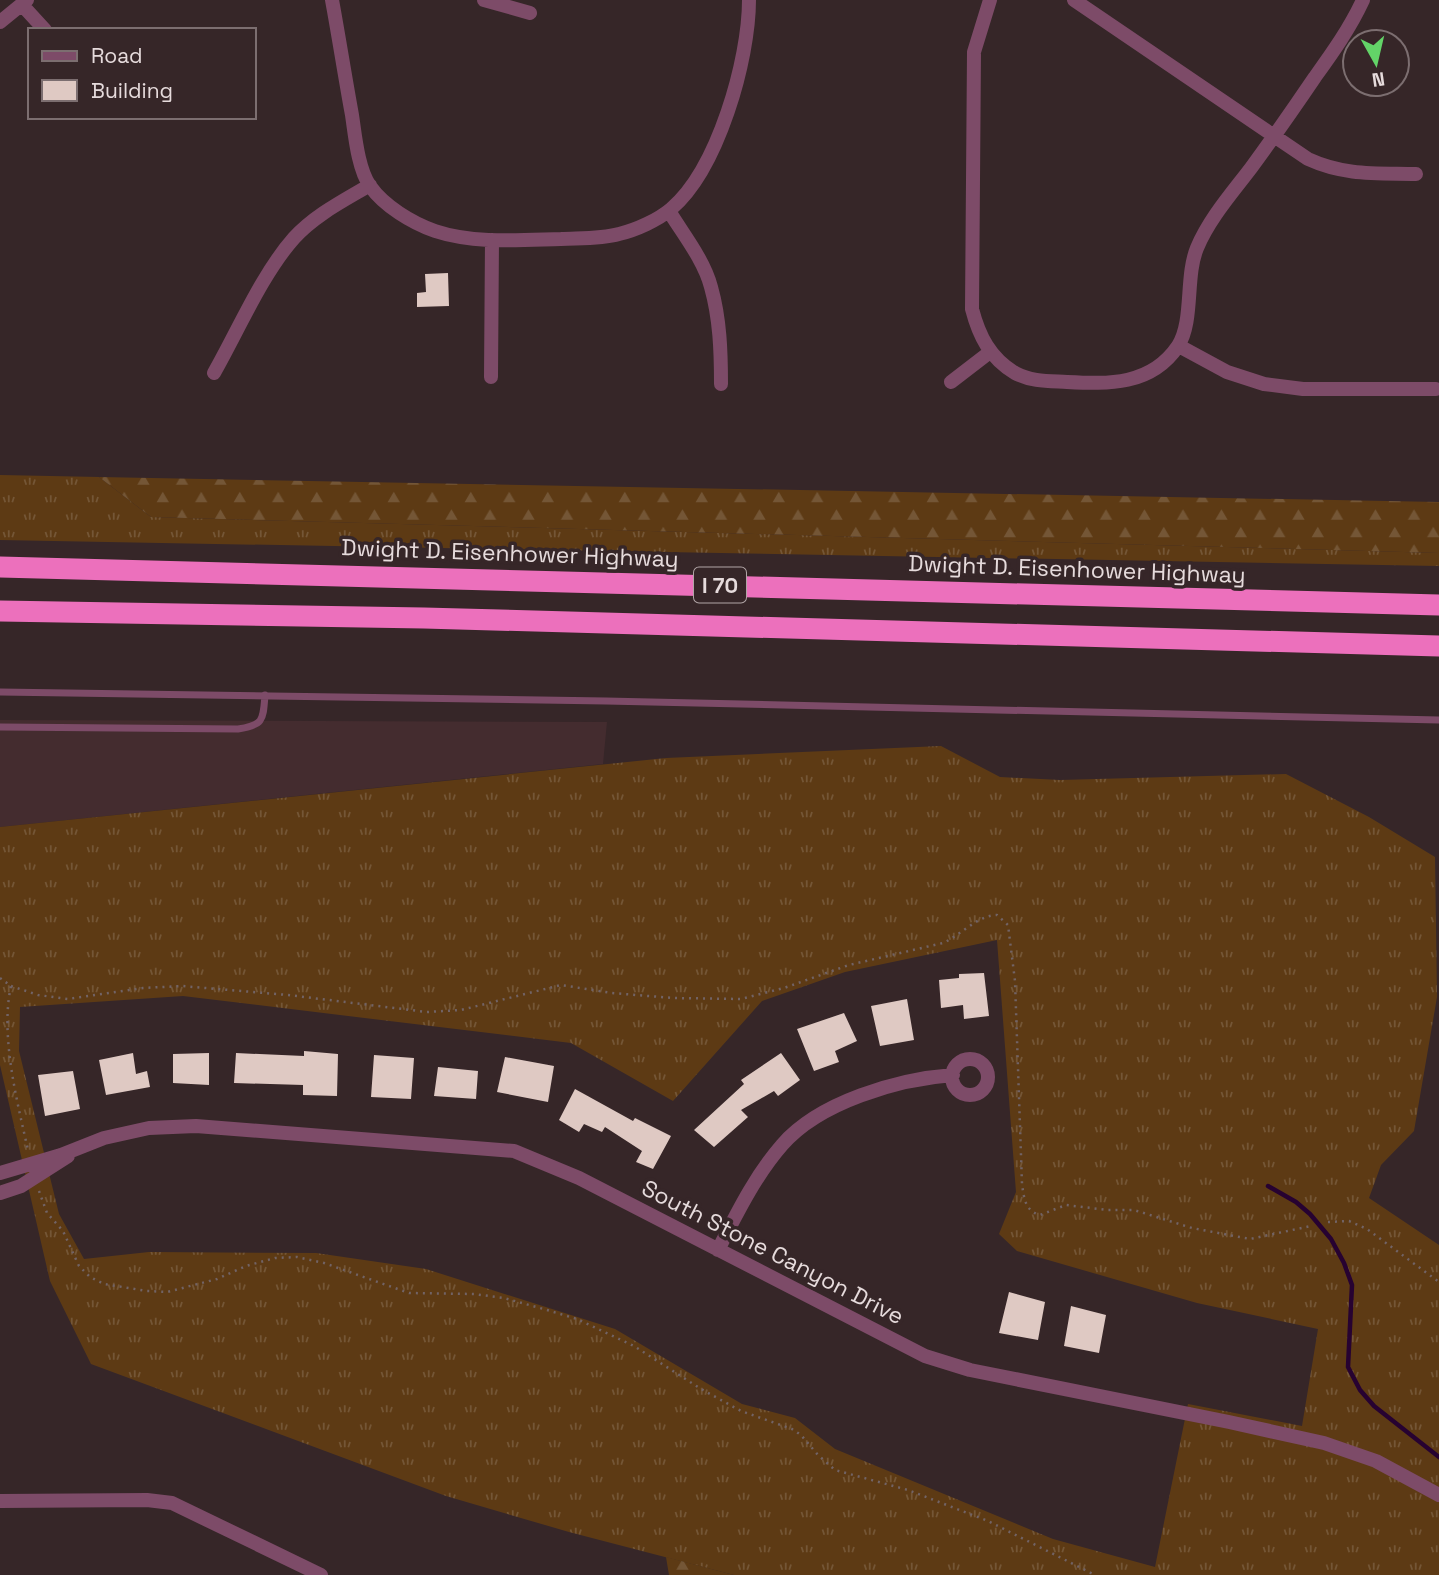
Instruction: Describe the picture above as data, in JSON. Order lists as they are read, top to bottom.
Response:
{
  "streets": {
    "highway": ["Dwight D. Eisenhower Highway", "I 70"],
    "street": ["South Stone Canyon Drive"]
  },
  "legend": ["Road", "Building"],
  "north": "bottom"
}
